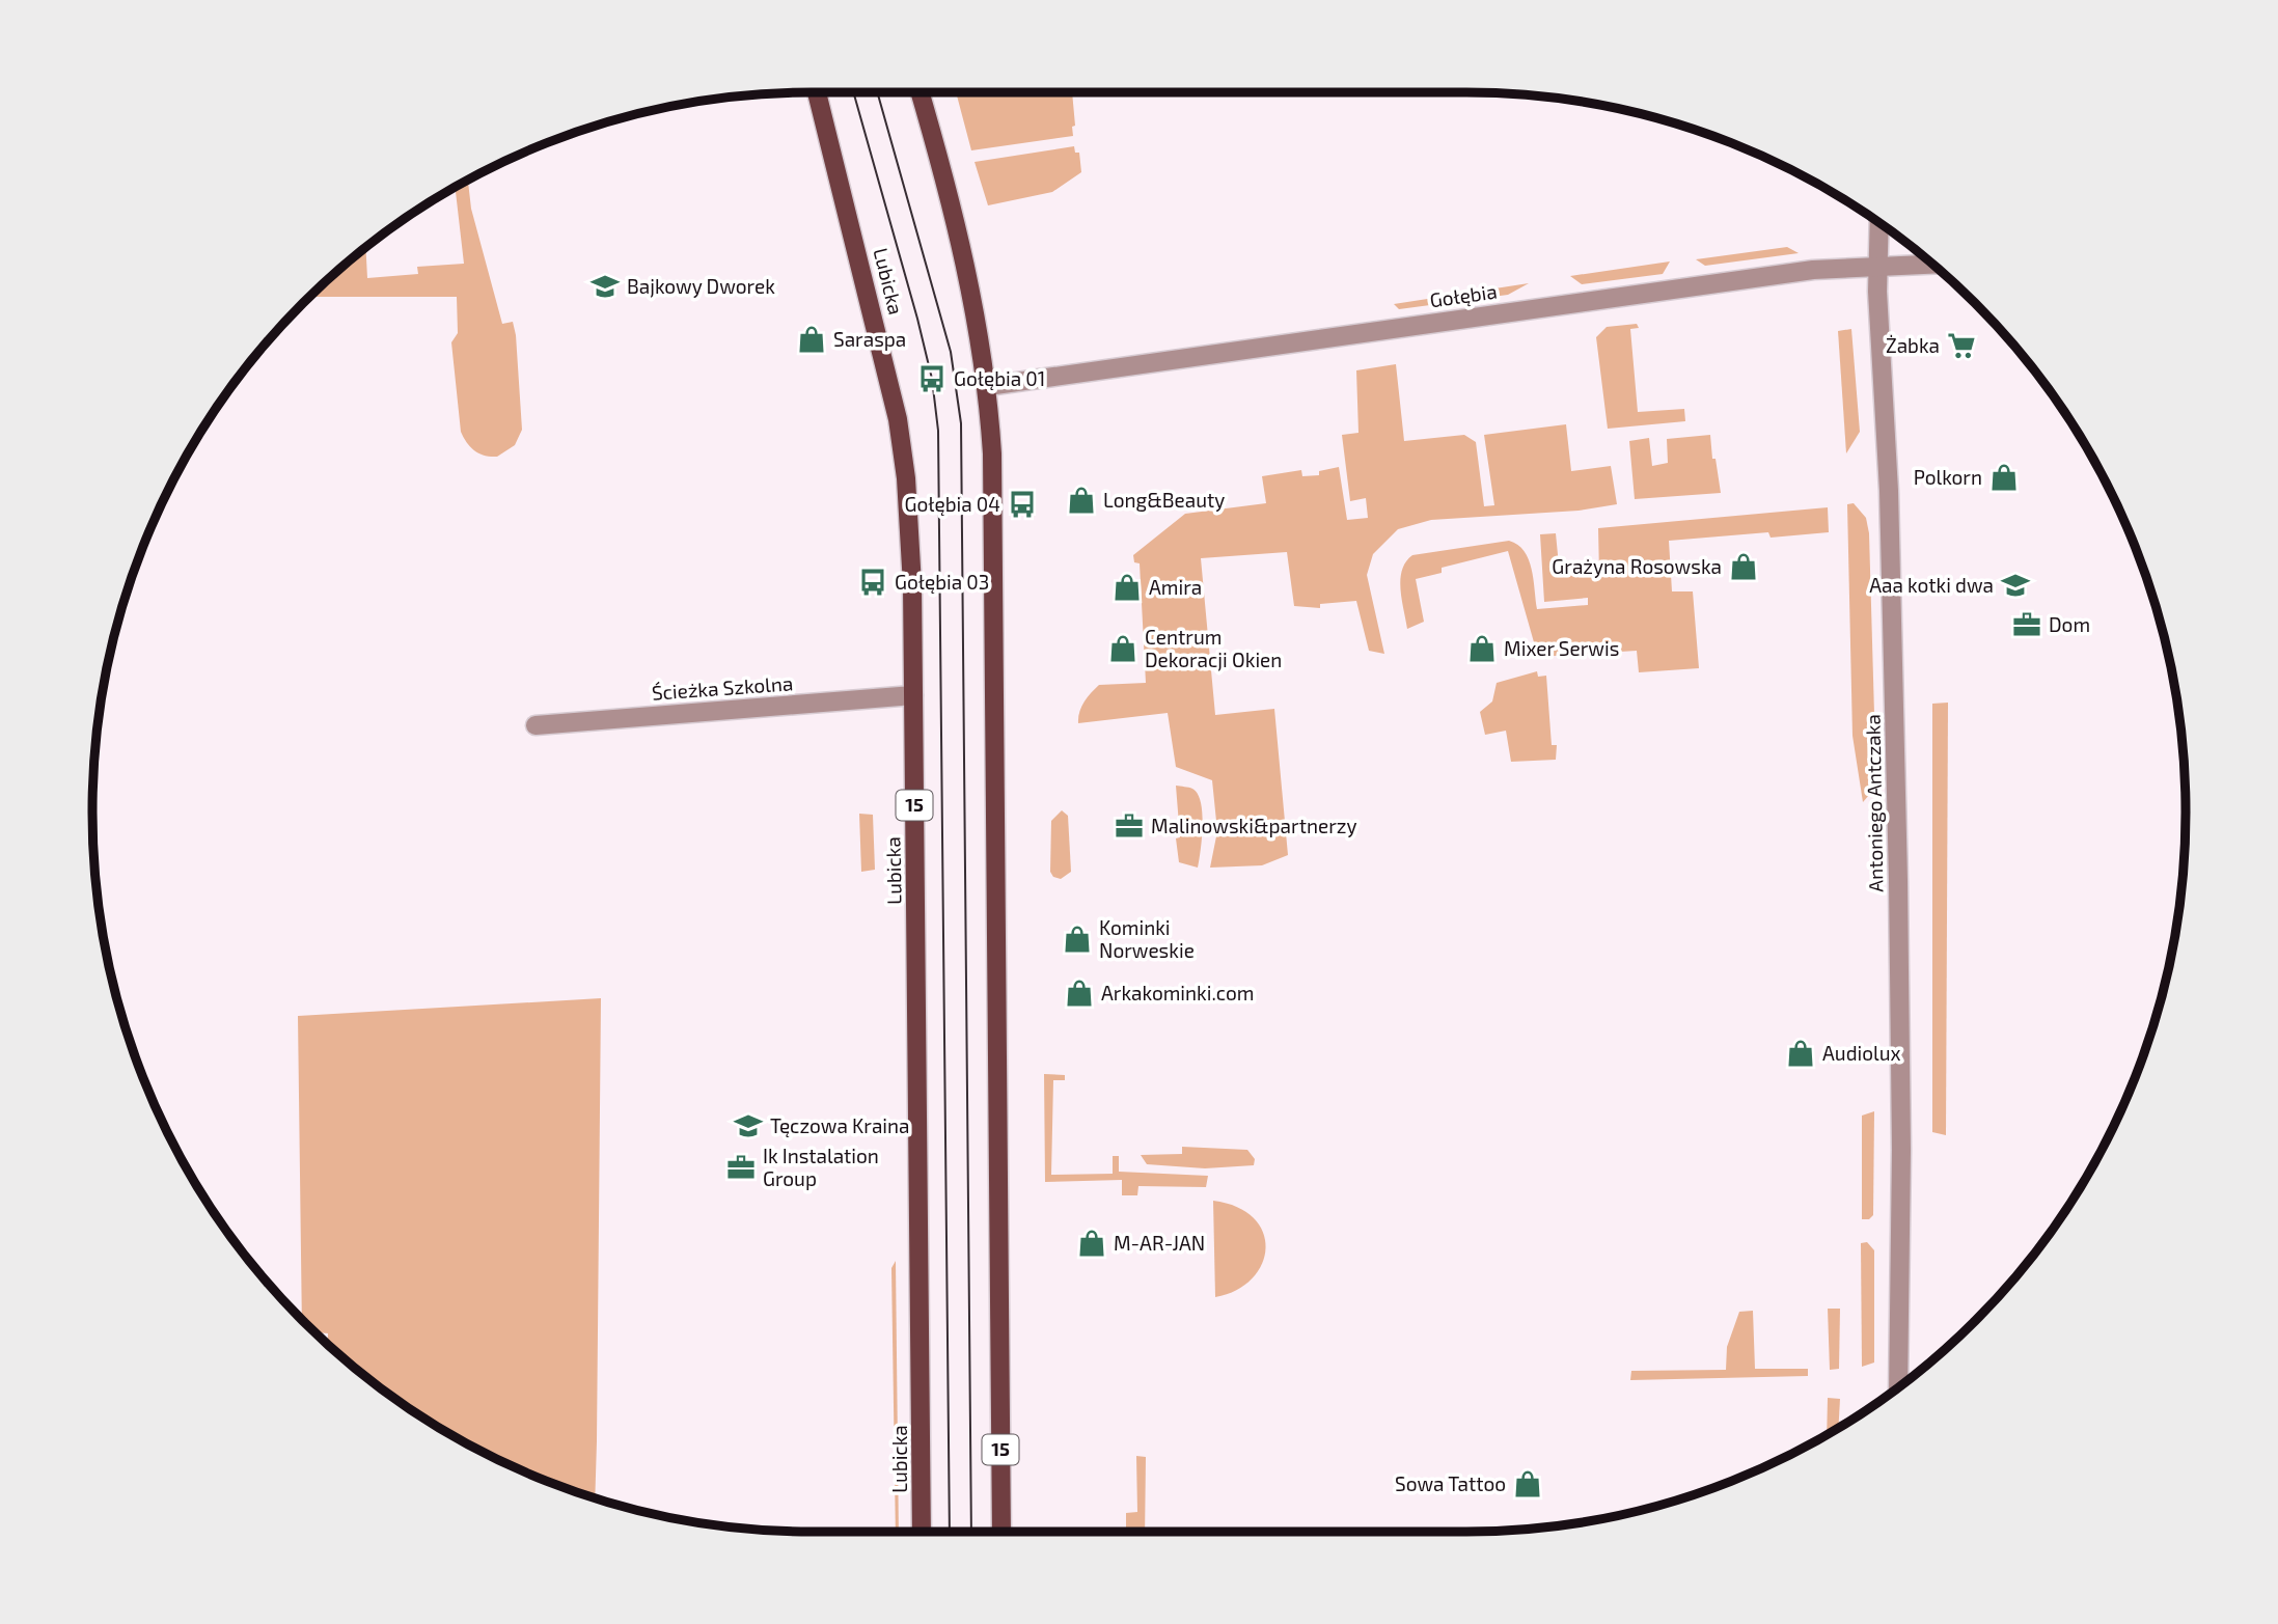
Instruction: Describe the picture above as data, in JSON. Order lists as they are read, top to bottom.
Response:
{
  "streets": {
    "main road": ["Lubicka", "15"],
    "street": ["Gołębia", "Ścieżka Szkolna", "Antoniego Antczaka"]
  },
  "crossings": [
    ["Lubicka", "Ścieżka Szkolna"],
    ["Gołębia", "Antoniego Antczaka"],
    ["Gołębia", "15"]
  ],
  "places": {
    "school or university": ["Bajkowy Dworek", "Aaa kotki dwa", "Tęczowa Kraina"],
    "shop": [
      "Saraspa",
      "Polkorn",
      "Long&Beauty",
      "Grażyna Rosowska",
      "Amira",
      "Centrum Dekoracji Okien",
      "Mixer Serwis",
      "Kominki Norweskie",
      "Arkakominki.com",
      "Audiolux",
      "M-AR-JAN",
      "Sowa Tattoo"
    ],
    "supermarket": ["Żabka"],
    "bus stop": ["Gołębia 01", "Gołębia 04", "Gołębia 03"],
    "office": ["Dom", "Malinowski&partnerzy", "Ik Instalation Group"]
  }
}
